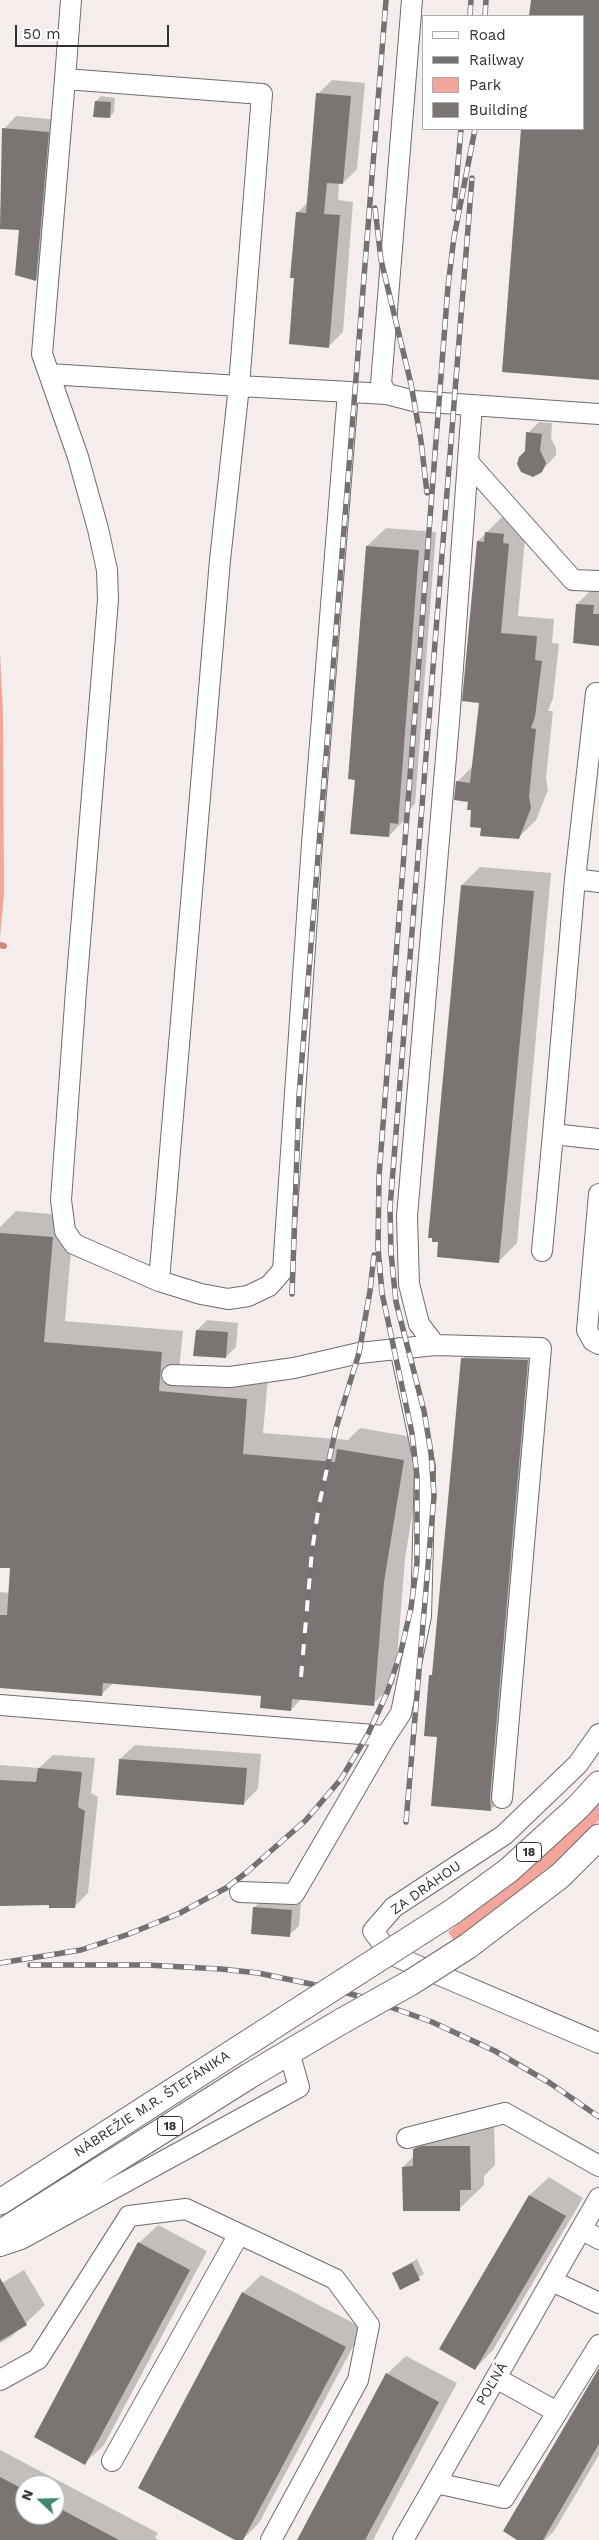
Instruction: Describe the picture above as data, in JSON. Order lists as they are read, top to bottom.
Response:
{
  "streets": {
    "main road": ["18", "NÁBREŽIE M.R. ŠTEFÁNIKA"],
    "street": ["ZA DRÁHOU", "POĽNÁ"]
  },
  "legend": [
    "Road",
    "Railway",
    "Park",
    "Building"
  ],
  "scale_bar": "50 m",
  "north": "left"
}
